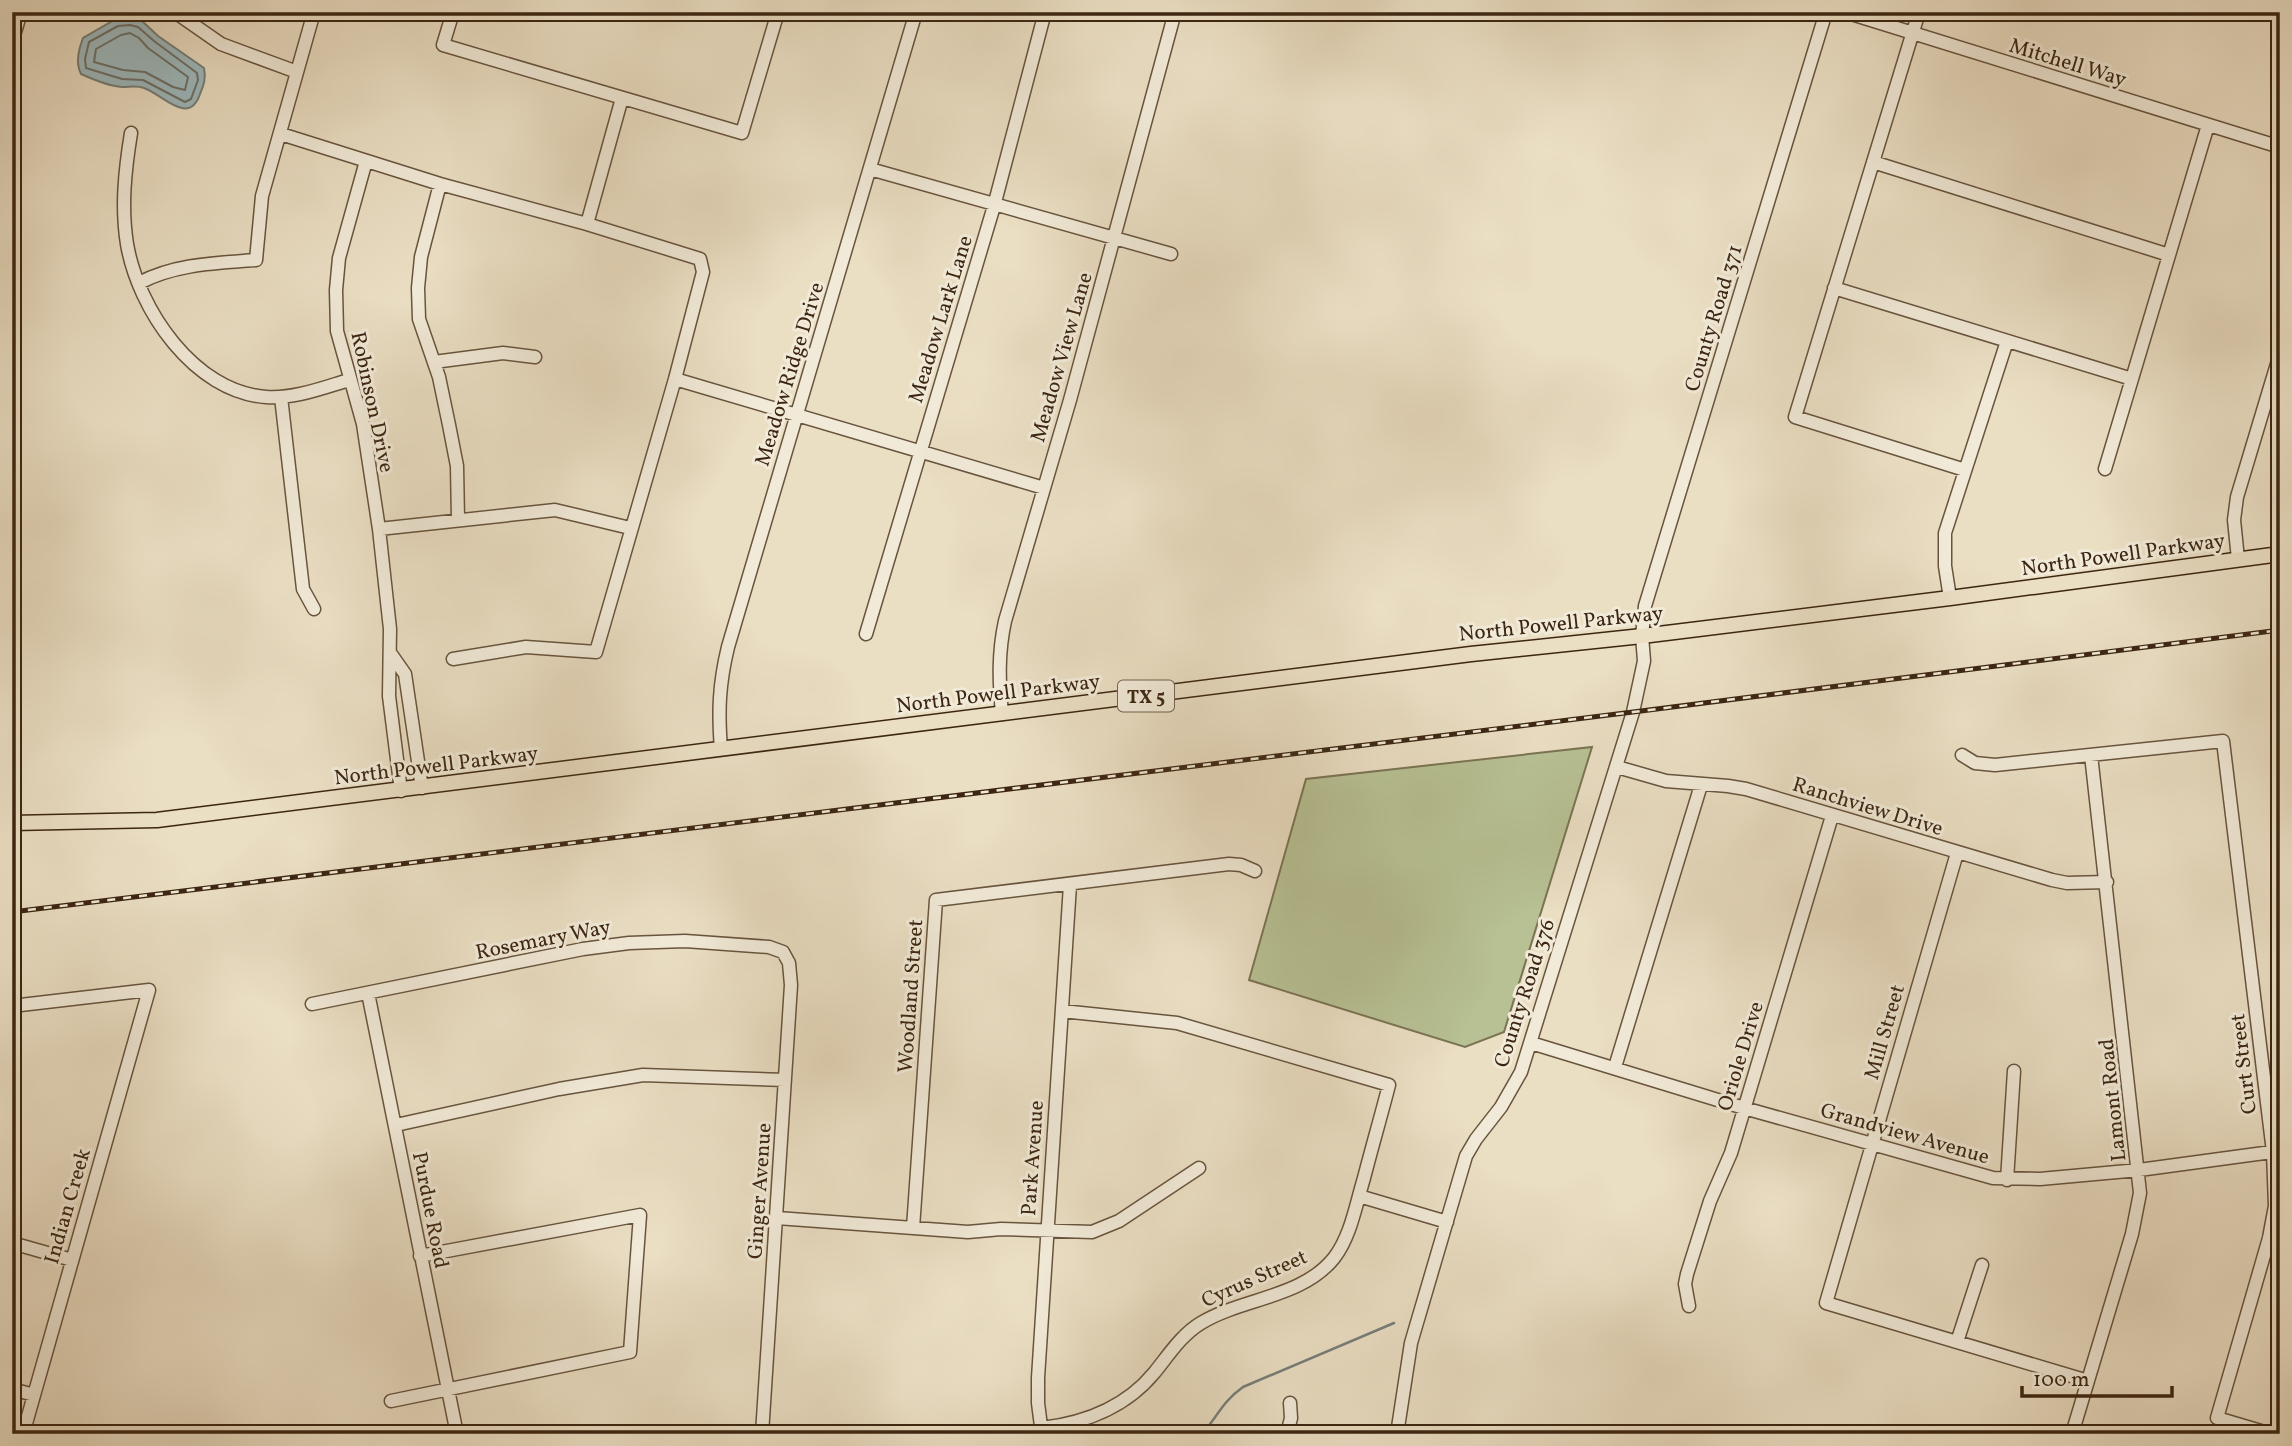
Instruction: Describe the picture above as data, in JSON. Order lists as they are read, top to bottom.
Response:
{
  "streets": {
    "main road": ["North Powell Parkway", "TX 5"],
    "street": [
      "Mitchell Way",
      "County Road 371",
      "Meadow Lark Lane",
      "Meadow View Lane",
      "Meadow Ridge Drive",
      "Robinson Drive",
      "Ranchview Drive",
      "Rosemary Way",
      "County Road 376",
      "Woodland Street",
      "Mill Street",
      "Oriole Drive",
      "Curt Street",
      "Lamont Road",
      "Grandview Avenue",
      "Park Avenue",
      "Ginger Avenue",
      "Indian Creek",
      "Purdue Road",
      "Cyrus Street"
    ]
  },
  "crossings": [
    ["County Road 371", "North Powell Parkway"],
    ["County Road 371", "County Road 376"],
    ["Meadow View Lane", "North Powell Parkway"],
    ["Meadow Ridge Drive", "North Powell Parkway"],
    ["Robinson Drive", "North Powell Parkway"],
    ["North Powell Parkway", "County Road 376"],
    ["Ranchview Drive", "County Road 376"],
    ["Ranchview Drive", "Mill Street"],
    ["Ranchview Drive", "Oriole Drive"],
    ["Ranchview Drive", "Lamont Road"],
    ["Rosemary Way", "Ginger Avenue"],
    ["Rosemary Way", "Purdue Road"],
    ["County Road 376", "Grandview Avenue"],
    ["Woodland Street", "Park Avenue"],
    ["Mill Street", "Grandview Avenue"],
    ["Oriole Drive", "Grandview Avenue"],
    ["Curt Street", "Lamont Road"],
    ["Curt Street", "Grandview Avenue"],
    ["Lamont Road", "Grandview Avenue"],
    ["Park Avenue", "Cyrus Street"]
  ],
  "scale_bar": "100 m"
}
